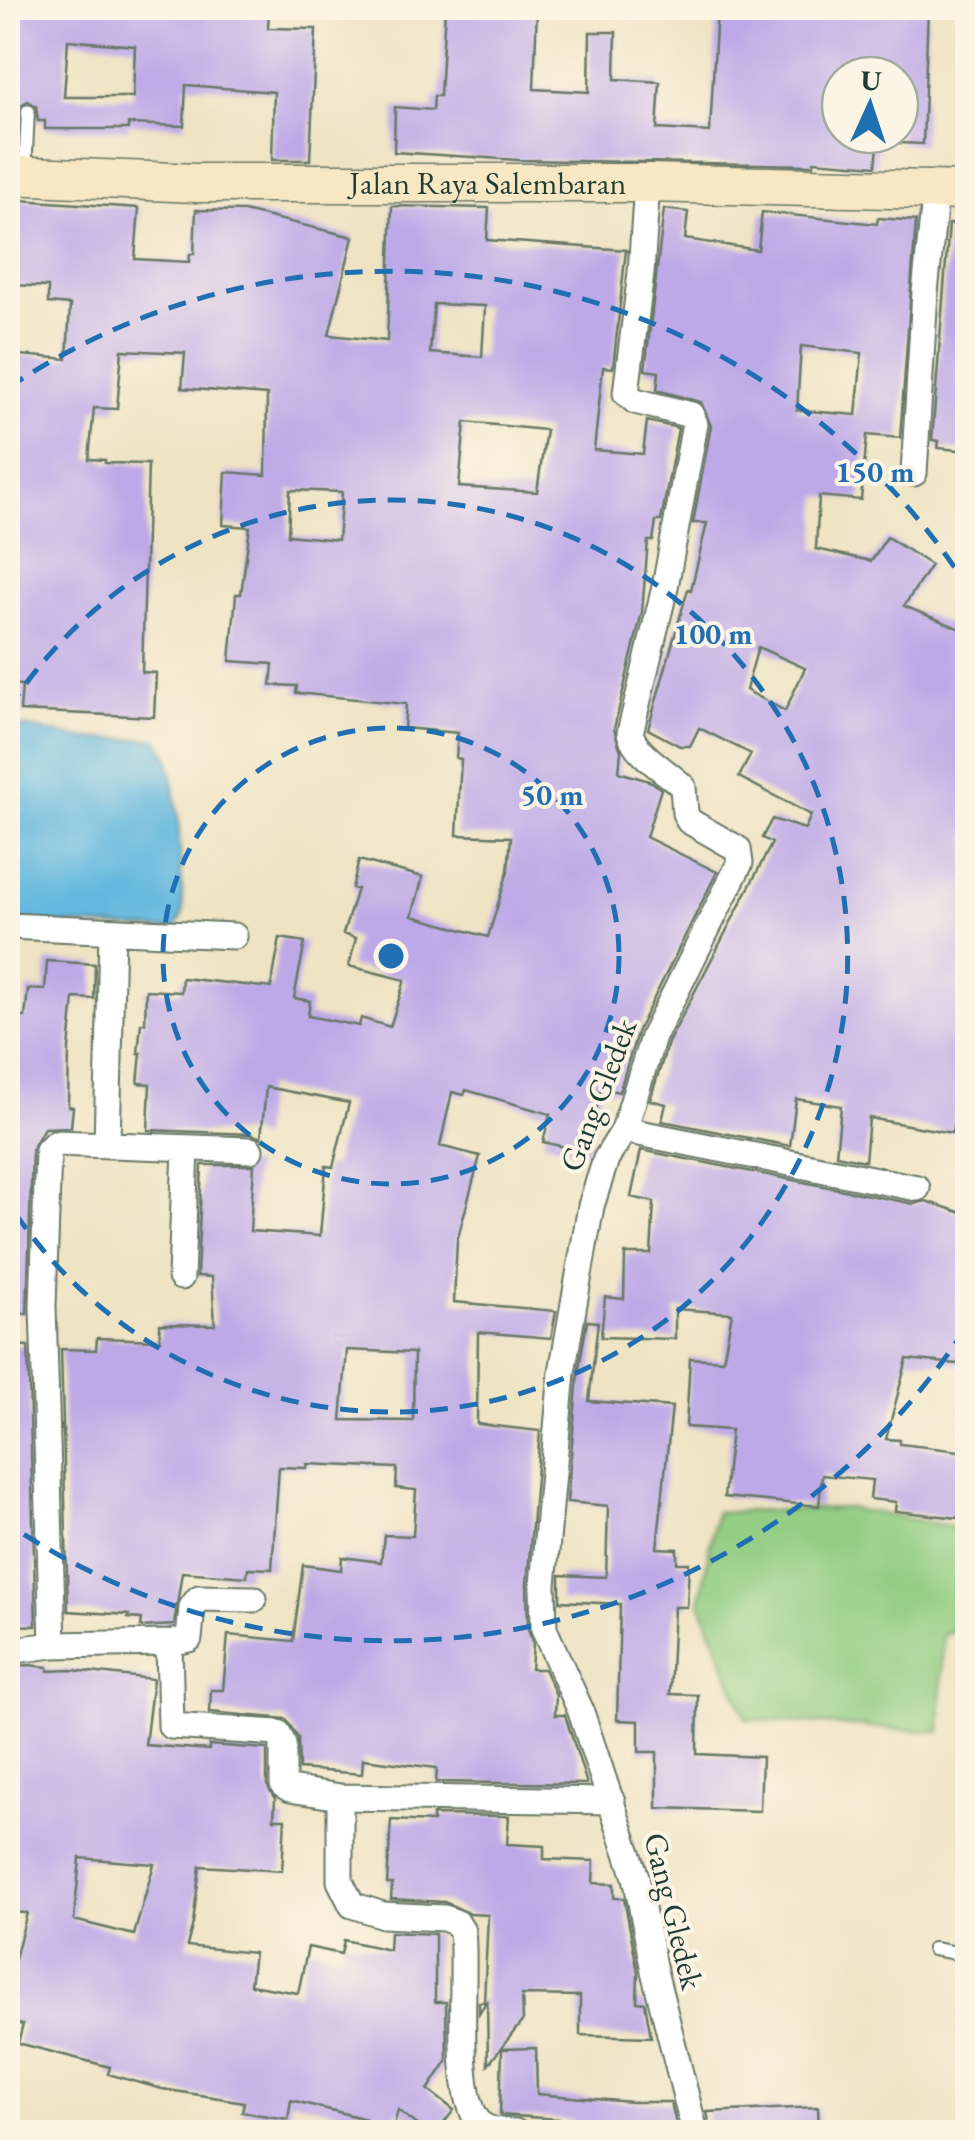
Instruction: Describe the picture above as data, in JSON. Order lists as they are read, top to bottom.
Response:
{
  "streets": {
    "main road": ["Jalan Raya Salembaran"],
    "street": ["Gang Gledek"]
  },
  "crossings": [
    ["Jalan Raya Salembaran", "Gang Gledek"]
  ],
  "north": "top",
  "rings": ["150 m", "100 m", "50 m"]
}
